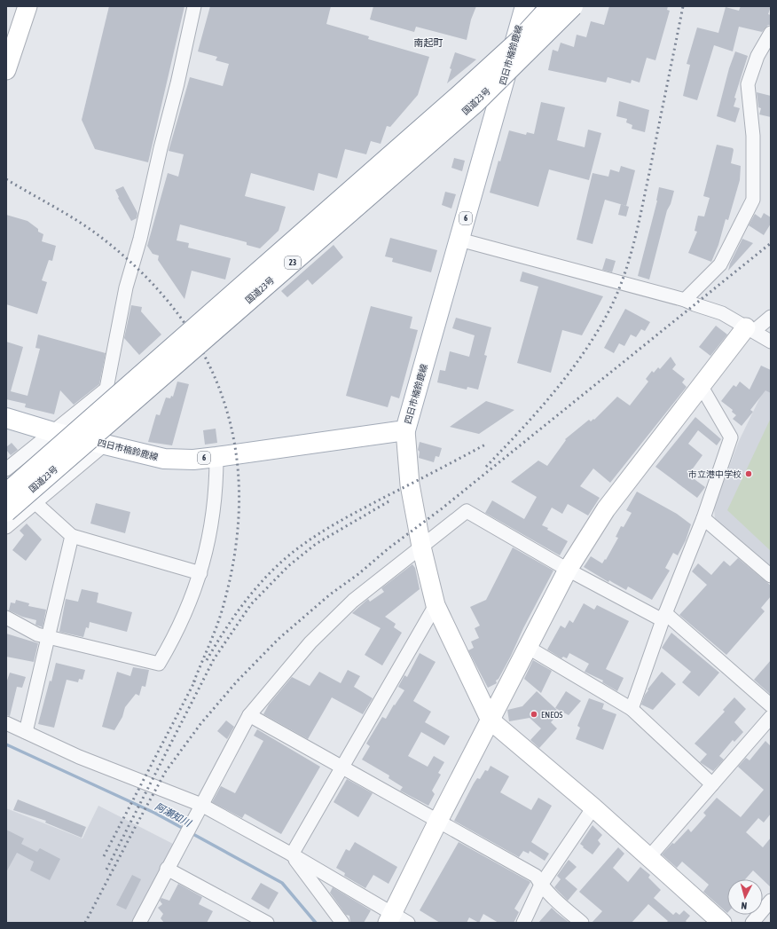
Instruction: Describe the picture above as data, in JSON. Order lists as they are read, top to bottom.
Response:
{
  "streets": {
    "main road": [
      "四日市楠鈴鹿線",
      "国道23号",
      "6",
      "23"
    ]
  },
  "districts": ["南起町"],
  "water": ["阿瀬知川"],
  "places": ["市立港中学校", "ENEOS"],
  "north": "bottom"
}
